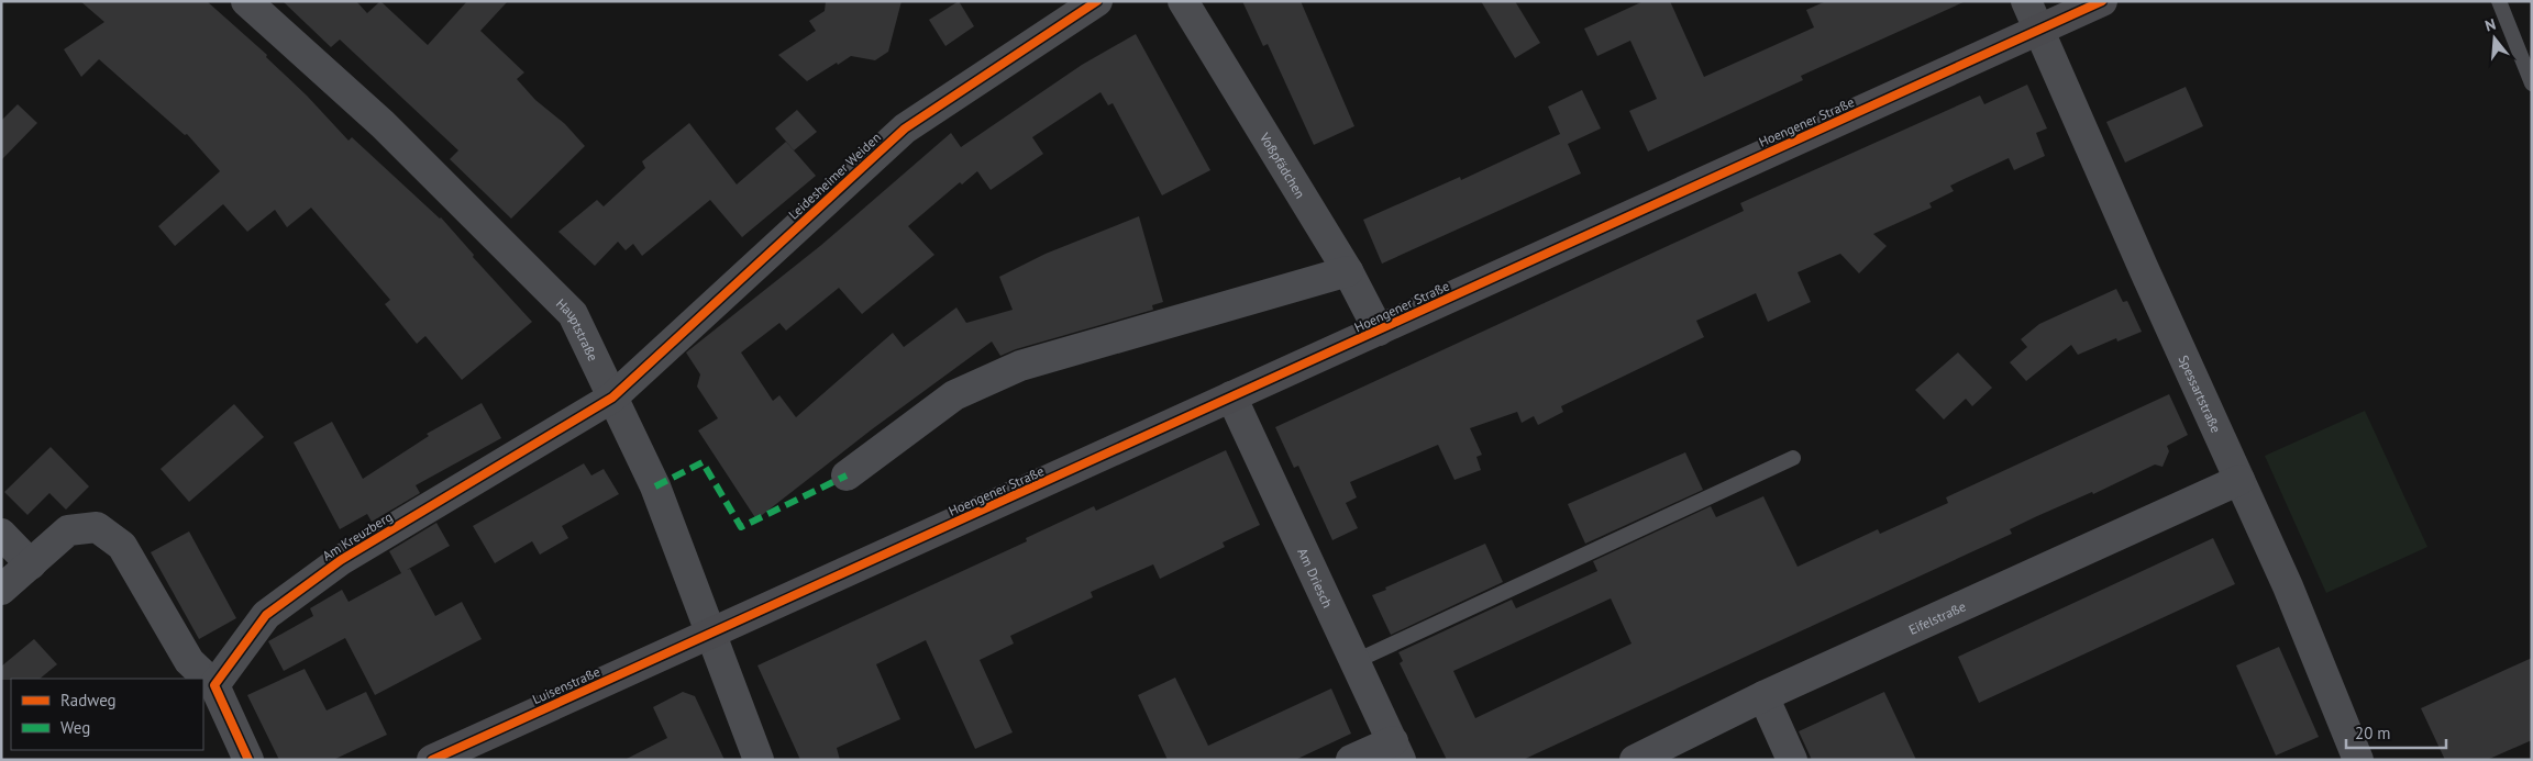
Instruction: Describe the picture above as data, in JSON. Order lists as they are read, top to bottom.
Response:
{
  "streets": {
    "main road": ["Hoengener Straße", "Luisenstraße"],
    "street": [
      "Voßpfädchen",
      "Leidesheimer Weiden",
      "Hauptstraße",
      "Spessartstraße",
      "Am Kreuzberg",
      "Am Driesch",
      "Eifelstraße"
    ]
  },
  "crossings": [
    ["Hoengener Straße", "Voßpfädchen"],
    ["Hoengener Straße", "Hauptstraße"],
    ["Hoengener Straße", "Spessartstraße"],
    ["Hoengener Straße", "Am Driesch"],
    ["Hoengener Straße", "Luisenstraße"],
    ["Leidesheimer Weiden", "Hauptstraße"],
    ["Leidesheimer Weiden", "Am Kreuzberg"],
    ["Hauptstraße", "Am Kreuzberg"],
    ["Hauptstraße", "Luisenstraße"],
    ["Spessartstraße", "Eifelstraße"]
  ],
  "legend": ["Radweg", "Weg"],
  "scale_bar": "20 m",
  "north": "top"
}
